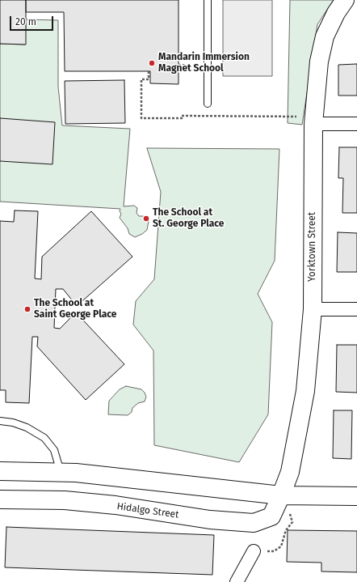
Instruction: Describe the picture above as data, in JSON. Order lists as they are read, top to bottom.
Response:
{
  "streets": {
    "street": ["Yorktown Street", "Hidalgo Street"]
  },
  "crossings": [
    ["Yorktown Street", "Hidalgo Street"]
  ],
  "places": ["Mandarin Immersion Magnet School", "The School at St. George Place", "The School at Saint George Place"],
  "scale_bar": "20 m"
}
